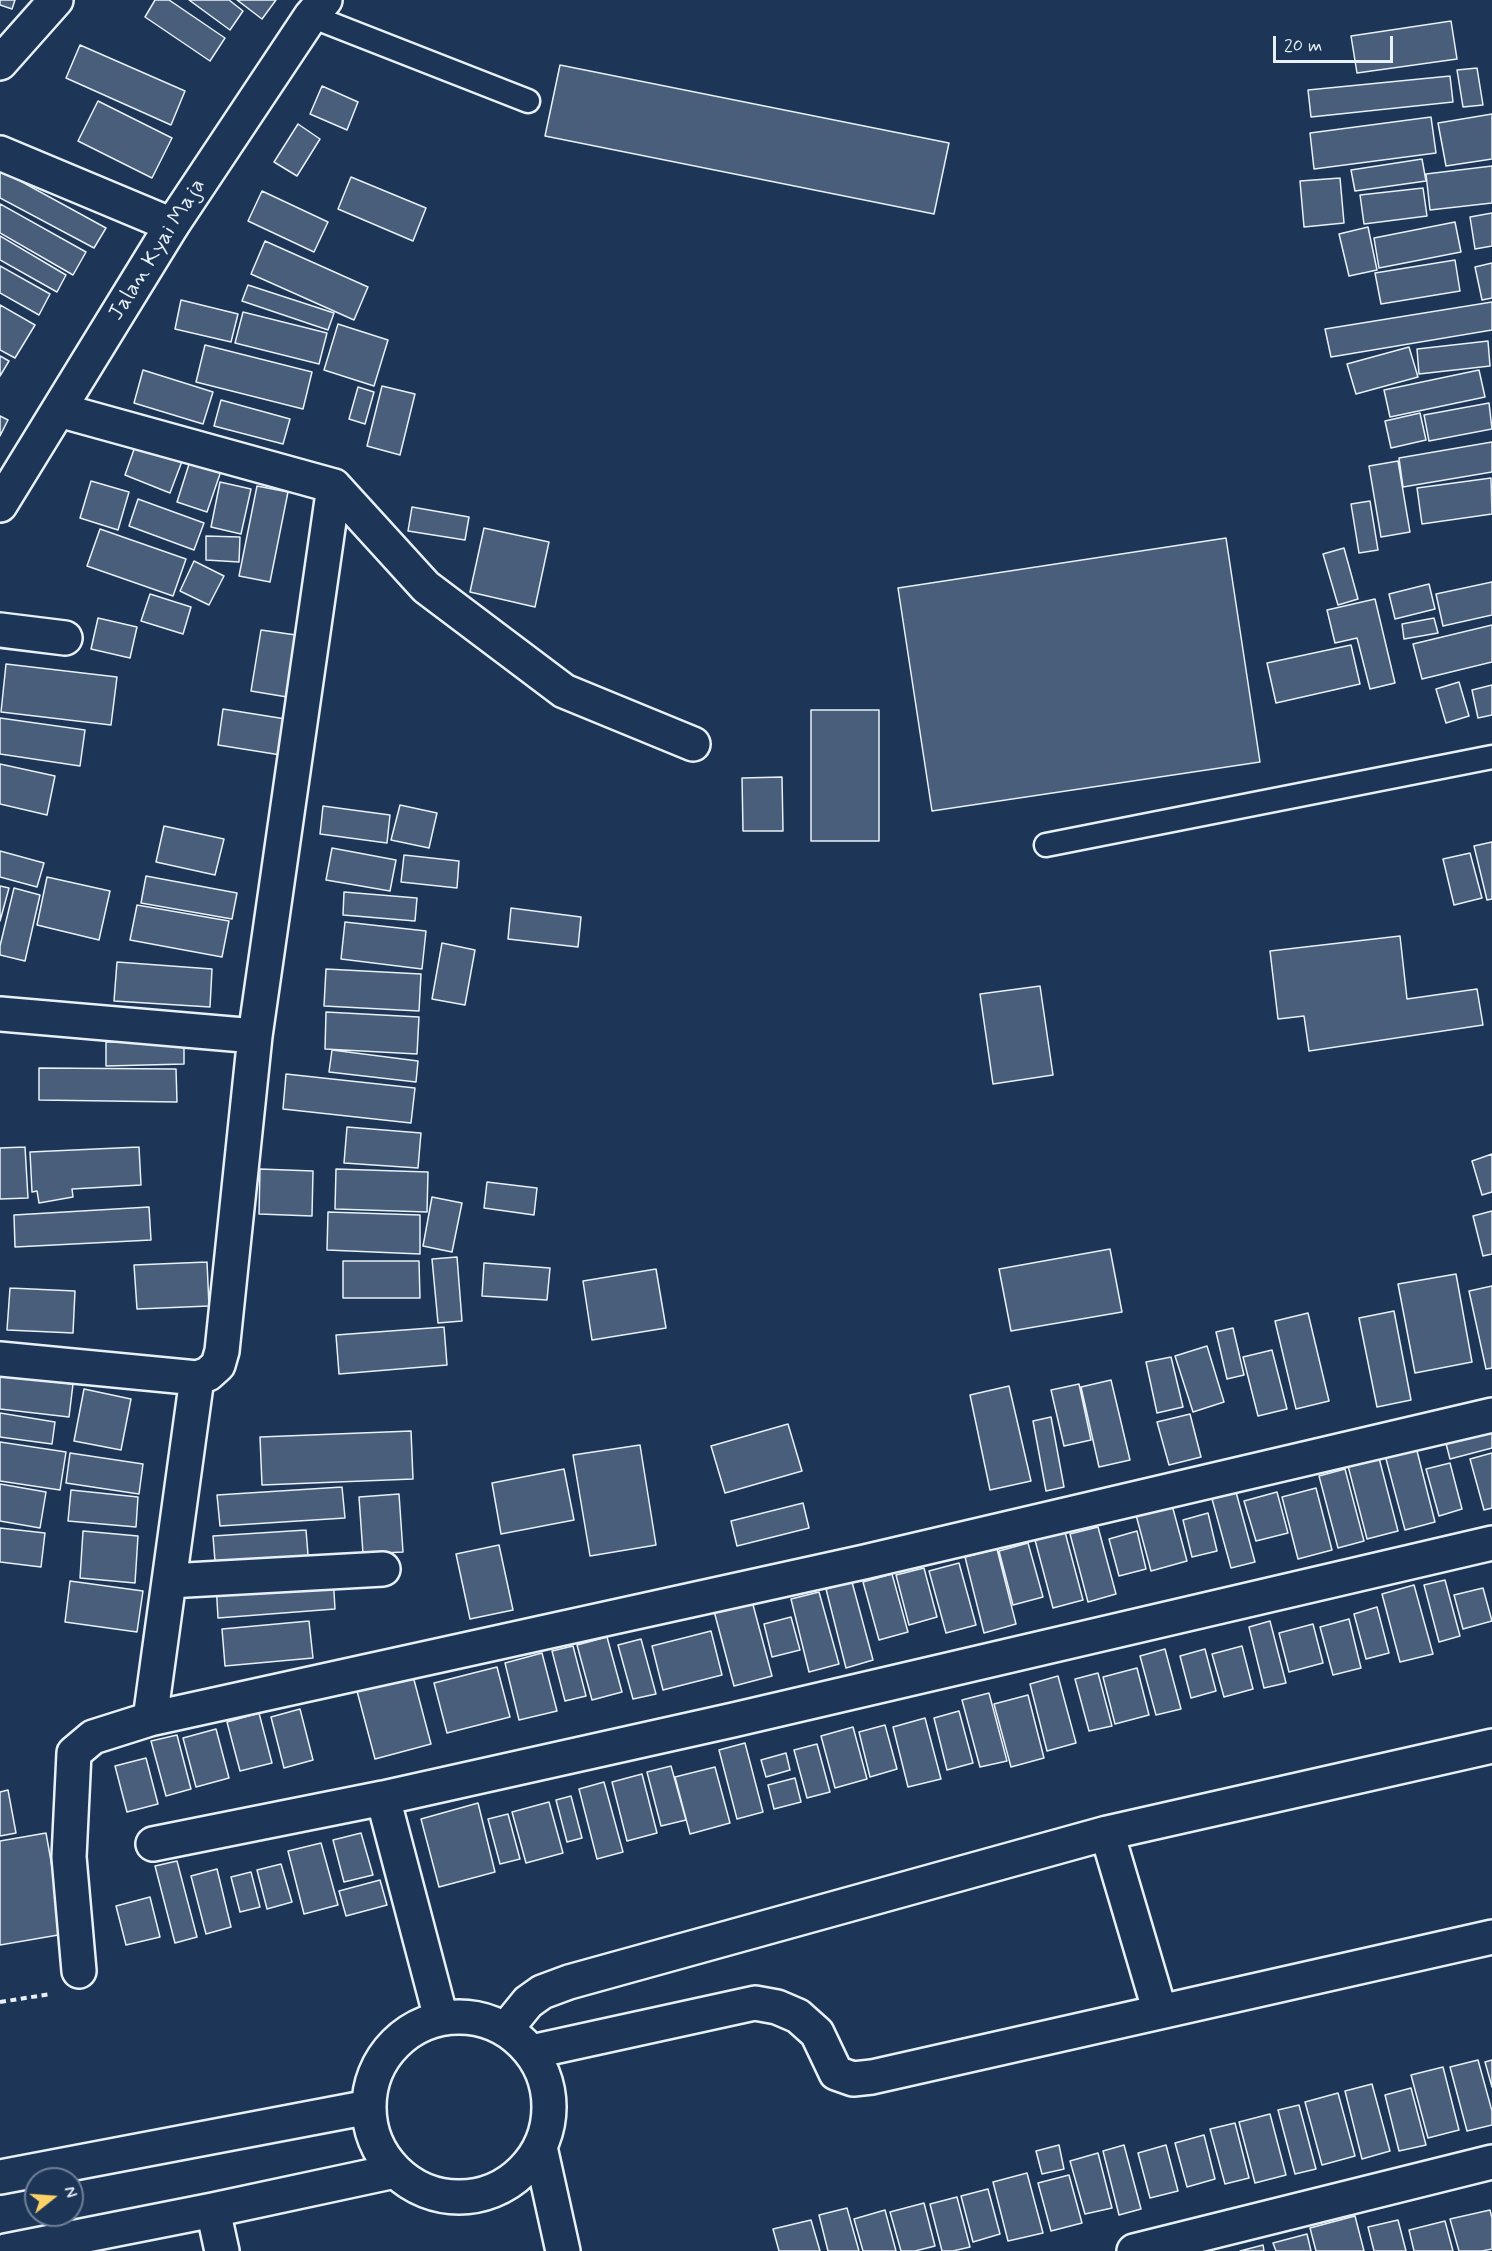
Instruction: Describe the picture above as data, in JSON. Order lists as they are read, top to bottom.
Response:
{
  "streets": {
    "street": ["Jalan Kyai Maja"]
  },
  "scale_bar": "20 m",
  "north": "right"
}
